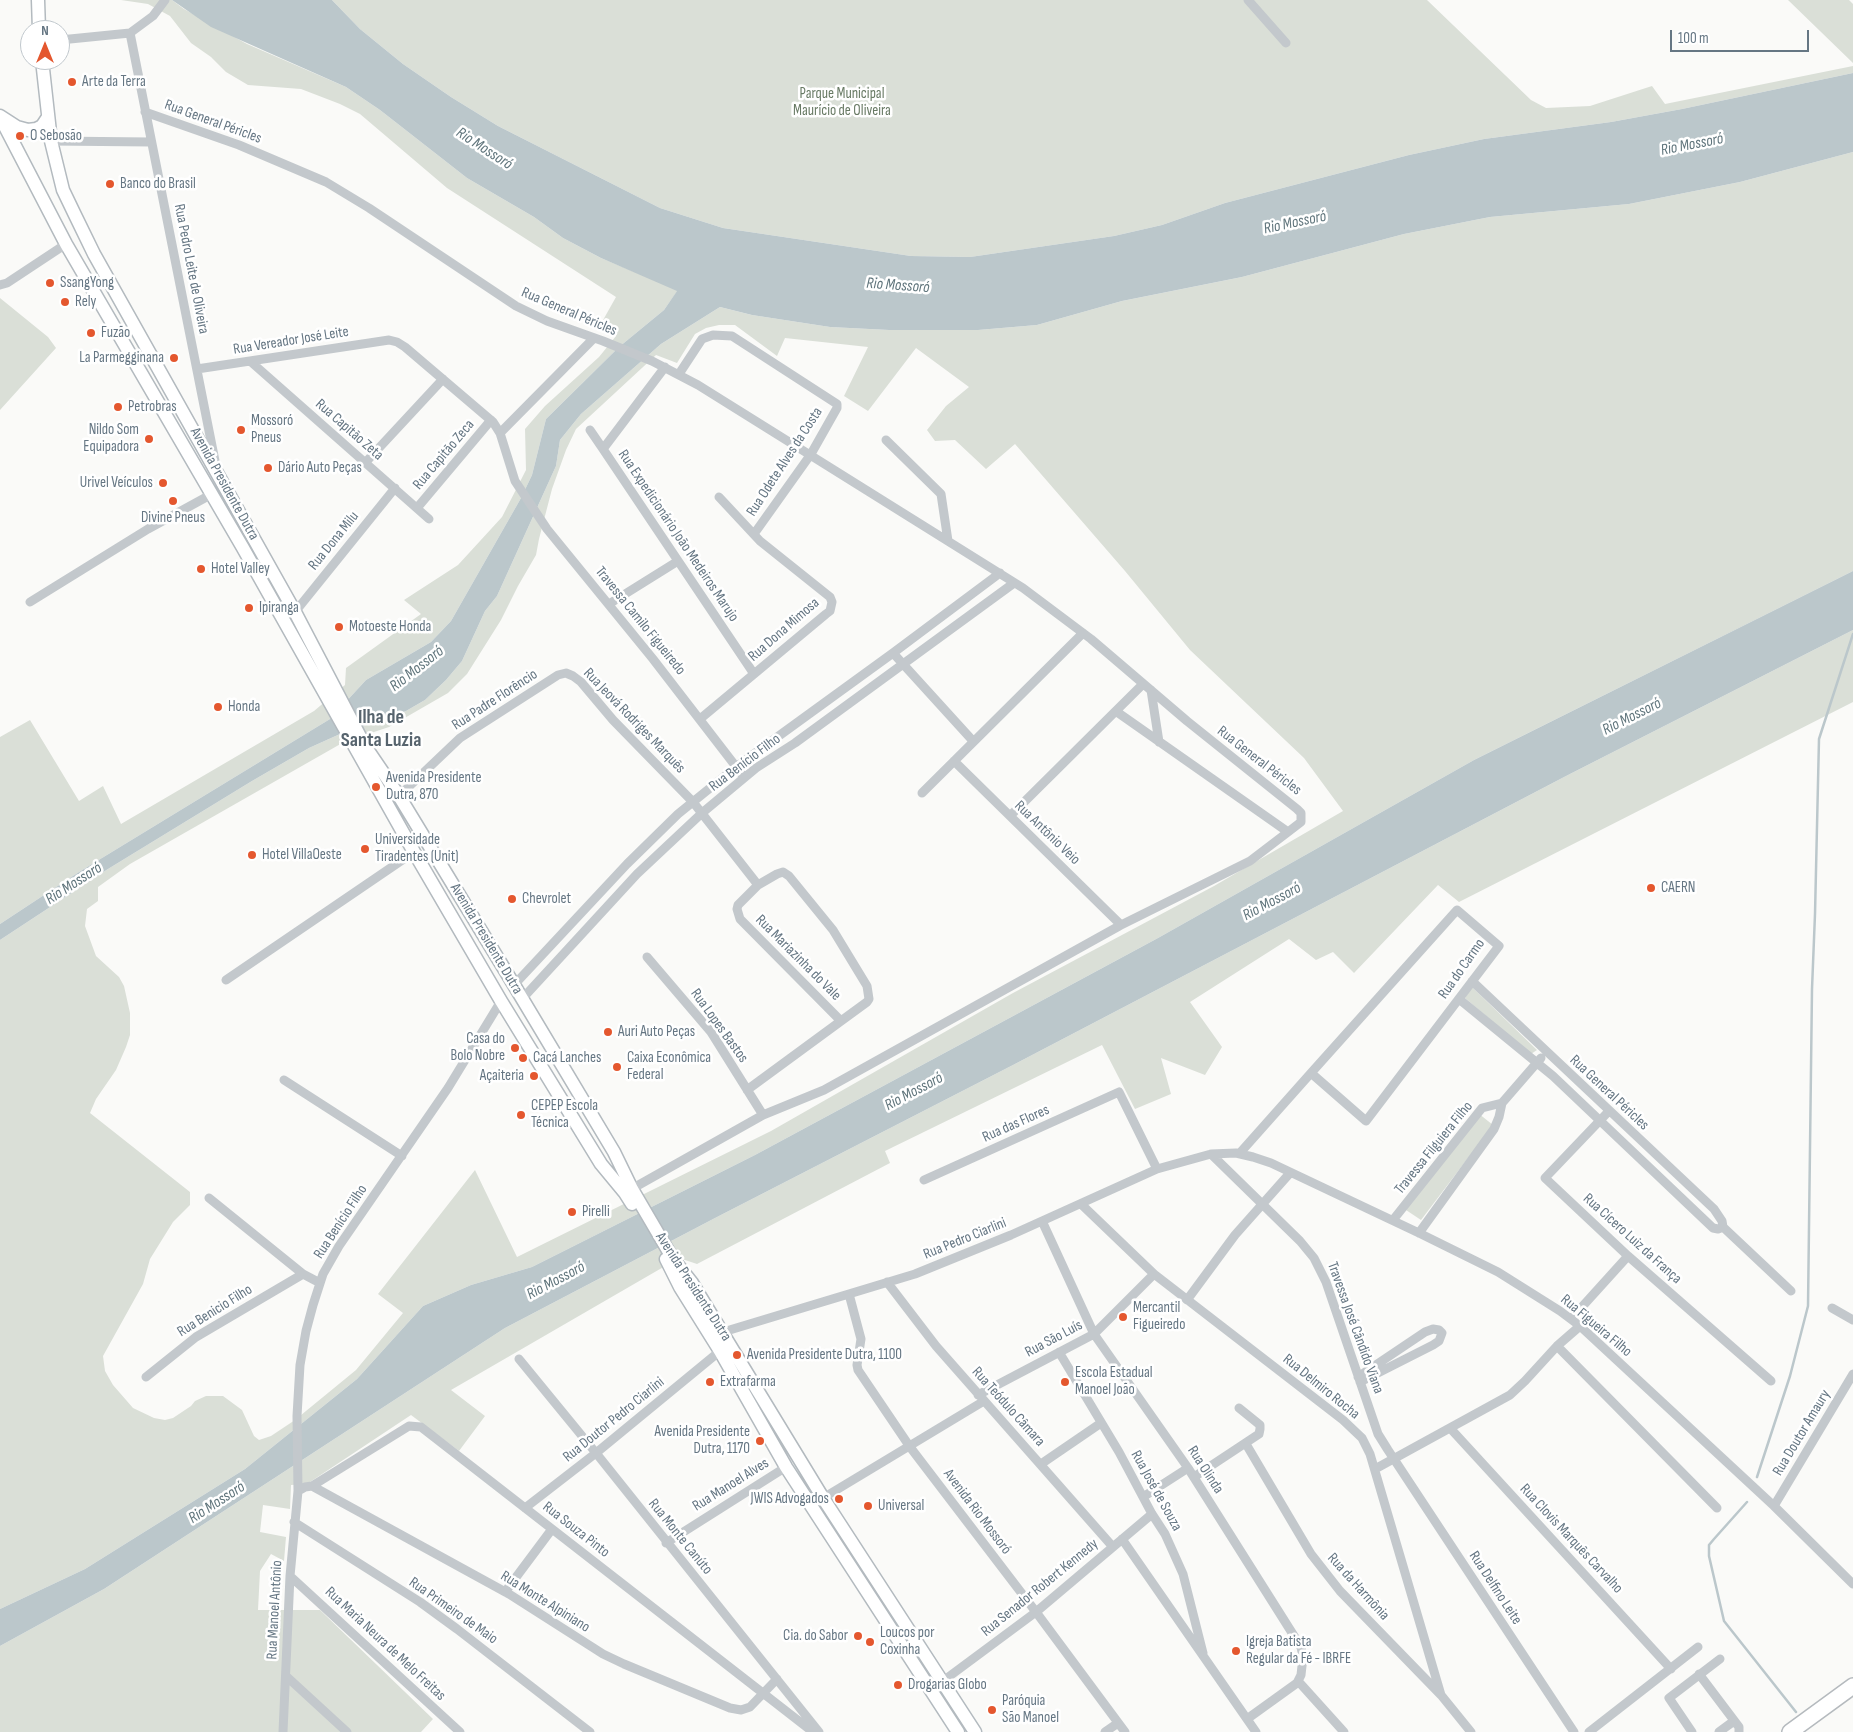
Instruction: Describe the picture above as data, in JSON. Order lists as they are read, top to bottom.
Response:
{
  "streets": {
    "main road": ["Avenida Presidente Dutra"],
    "street": [
      "Rua General Péricles",
      "Rua Pedro Leite de Oliveira",
      "Rua Vereador José Leite",
      "Rua Capitão Zeta",
      "Rua Capitão Zeca",
      "Rua Odete Alves da Costa",
      "Rua Expedicionário João Medeiros Marujo",
      "Rua Dona Milu",
      "Travessa Camilo Figueiredo",
      "Rua Dona Mimosa",
      "Rua Padre Florêncio",
      "Rua Jeová Rodriges Marquês",
      "Rua Benício Filho",
      "Rua Antônio Veio",
      "Rua Mariazinha do Vale",
      "Rua do Carmo",
      "Rua Lopes Bastos",
      "Rua das Flores",
      "Travessa Filguiera Filho",
      "Rua Pedro Ciarlini",
      "Rua Cícero Luiz da França",
      "Rua Benicio Filho",
      "Rua Figueira Filho",
      "Travessa José Cândido Viana",
      "Rua São Luís",
      "Rua Delmiro Rocha",
      "Rua Teódulo Câmara",
      "Rua Doutor Pedro Ciarlini",
      "Rua Doutor Amaury",
      "Rua Olinda",
      "Rua Manoel Alves",
      "Rua José de Souza",
      "Avenida Rio Mossoró",
      "Rua Souza Pinto",
      "Rua Monte Canúto",
      "Rua Clovis Marquês Carvalho",
      "Rua da Harmônia",
      "Rua Senador Robert Kennedy",
      "Rua Delfino Leite",
      "Rua Monte Alpiniano",
      "Rua Manoel Antônio",
      "Rua Primeiro de Maio",
      "Rua Maria Neura de Melo Freitas"
    ]
  },
  "crossings": [
    ["Rua General Péricles", "Rua Pedro Leite de Oliveira"],
    ["Rua General Péricles", "Rua Odete Alves da Costa"],
    ["Rua General Péricles", "Rua Expedicionário João Medeiros Marujo"],
    ["Rua General Péricles", "Rua Benício Filho"],
    ["Rua General Péricles", "Rua do Carmo"],
    ["Rua General Péricles", "Travessa Filguiera Filho"],
    ["Rua General Péricles", "Rua Cícero Luiz da França"],
    ["Rua Pedro Leite de Oliveira", "Rua Vereador José Leite"],
    ["Rua Pedro Leite de Oliveira", "Avenida Presidente Dutra"],
    ["Rua Vereador José Leite", "Rua Capitão Zeta"],
    ["Rua Vereador José Leite", "Travessa Camilo Figueiredo"],
    ["Rua Capitão Zeta", "Rua Capitão Zeca"],
    ["Rua Capitão Zeta", "Rua Dona Milu"],
    ["Rua Capitão Zeca", "Travessa Camilo Figueiredo"],
    ["Rua Odete Alves da Costa", "Rua Dona Mimosa"],
    ["Avenida Presidente Dutra", "Rua Dona Milu"],
    ["Avenida Presidente Dutra", "Rua Padre Florêncio"],
    ["Avenida Presidente Dutra", "Rua Benício Filho"],
    ["Avenida Presidente Dutra", "Rua Pedro Ciarlini"],
    ["Avenida Presidente Dutra", "Rua São Luís"],
    ["Avenida Presidente Dutra", "Rua Doutor Pedro Ciarlini"],
    ["Avenida Presidente Dutra", "Rua Manoel Alves"],
    ["Avenida Presidente Dutra", "Rua Senador Robert Kennedy"],
    ["Rua Expedicionário João Medeiros Marujo", "Rua Dona Mimosa"],
    ["Travessa Camilo Figueiredo", "Rua Dona Mimosa"],
    ["Travessa Camilo Figueiredo", "Rua Benício Filho"],
    ["Rua Padre Florêncio", "Rua Jeová Rodriges Marquês"],
    ["Rua Jeová Rodriges Marquês", "Rua Benício Filho"],
    ["Rua Jeová Rodriges Marquês", "Rua Mariazinha do Vale"],
    ["Rua Benício Filho", "Rua Manoel Antônio"],
    ["Rua do Carmo", "Rua Figueira Filho"],
    ["Rua das Flores", "Rua Pedro Ciarlini"],
    ["Travessa Filguiera Filho", "Rua Figueira Filho"],
    ["Rua Pedro Ciarlini", "Rua Figueira Filho"],
    ["Rua Pedro Ciarlini", "Travessa José Cândido Viana"],
    ["Rua Pedro Ciarlini", "Rua Delmiro Rocha"],
    ["Rua Pedro Ciarlini", "Rua Teódulo Câmara"],
    ["Rua Pedro Ciarlini", "Rua Olinda"],
    ["Rua Pedro Ciarlini", "Avenida Rio Mossoró"],
    ["Rua Figueira Filho", "Travessa José Cândido Viana"],
    ["Rua Figueira Filho", "Rua Doutor Amaury"],
    ["Travessa José Cândido Viana", "Rua Delfino Leite"],
    ["Rua São Luís", "Rua Delmiro Rocha"],
    ["Rua São Luís", "Rua Teódulo Câmara"],
    ["Rua São Luís", "Rua Olinda"],
    ["Rua São Luís", "Rua José de Souza"],
    ["Rua São Luís", "Avenida Rio Mossoró"],
    ["Rua Delmiro Rocha", "Rua da Harmônia"],
    ["Rua Teódulo Câmara", "Rua Senador Robert Kennedy"],
    ["Rua Doutor Pedro Ciarlini", "Rua Souza Pinto"],
    ["Rua Doutor Pedro Ciarlini", "Rua Monte Canúto"],
    ["Rua Manoel Alves", "Rua Monte Canúto"],
    ["Rua José de Souza", "Rua Senador Robert Kennedy"],
    ["Avenida Rio Mossoró", "Rua Senador Robert Kennedy"],
    ["Rua Souza Pinto", "Rua Monte Alpiniano"],
    ["Rua Monte Canúto", "Rua Monte Alpiniano"],
    ["Rua Manoel Antônio", "Rua Primeiro de Maio"],
    ["Rua Manoel Antônio", "Rua Maria Neura de Melo Freitas"]
  ],
  "districts": ["Ilha de Santa Luzia"],
  "water": ["Rio Mossoró"],
  "parks": ["Parque Municipal Maurício de Oliveira"],
  "places": [
    "Arte da Terra",
    "O Sebosão",
    "Banco do Brasil",
    "SsangYong",
    "Rely",
    "Fuzão",
    "La Parmegginana",
    "Petrobras",
    "Mossoró Pneus",
    "Nildo Som Equipadora",
    "Dário Auto Peças",
    "Urivel Veículos",
    "Divine Pneus",
    "Hotel Valley",
    "Ipiranga",
    "Motoeste Honda",
    "Honda",
    "Avenida Presidente Dutra, 870",
    "Universidade Tiradentes (Unit)",
    "Hotel VillaOeste",
    "CAERN",
    "Chevrolet",
    "Auri Auto Peças",
    "Casa do Bolo Nobre",
    "Cacá Lanches",
    "Caixa Econômica Federal",
    "Açaiteria",
    "CEPEP Escola Técnica",
    "Pirelli",
    "Mercantil Figueiredo",
    "Avenida Presidente Dutra, 1100",
    "Extrafarma",
    "Escola Estadual Manoel João",
    "Avenida Presidente Dutra, 1170",
    "JWIS Advogados",
    "Universal",
    "Cia. do Sabor",
    "Loucos por Coxinha",
    "Igreja Batista Regular da Fé - IBRFE",
    "Drogarias Globo",
    "Paróquia São Manoel"
  ],
  "scale_bar": "100 m",
  "north": "top"
}
